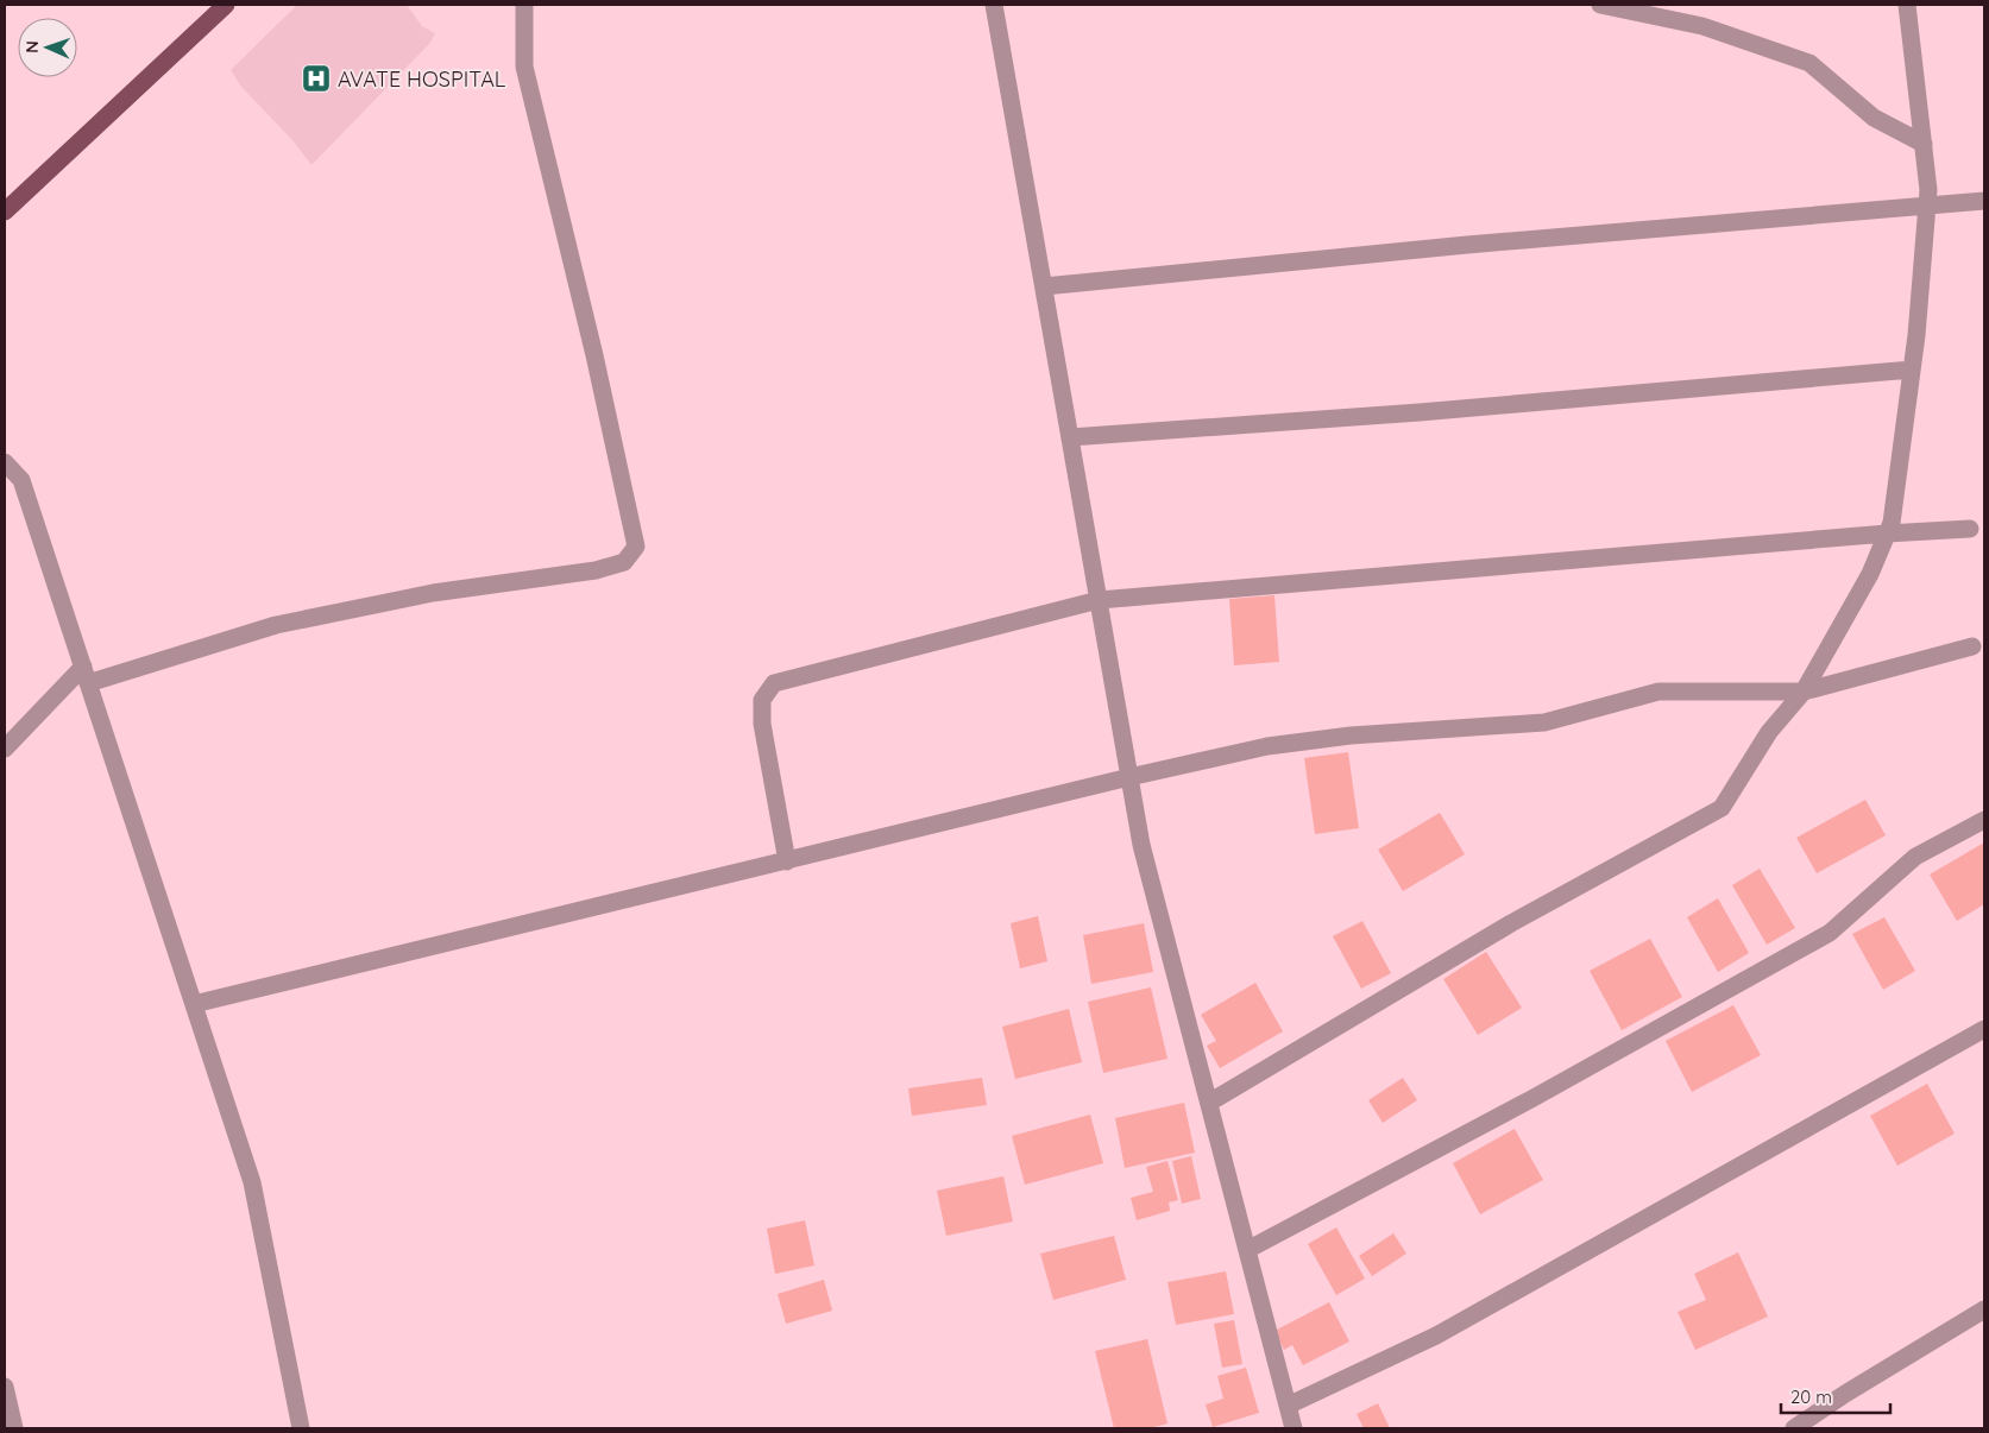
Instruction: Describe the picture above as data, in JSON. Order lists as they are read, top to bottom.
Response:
{
  "places": {
    "hospital": ["AVATE HOSPITAL"]
  },
  "scale_bar": "20 m",
  "north": "left"
}
